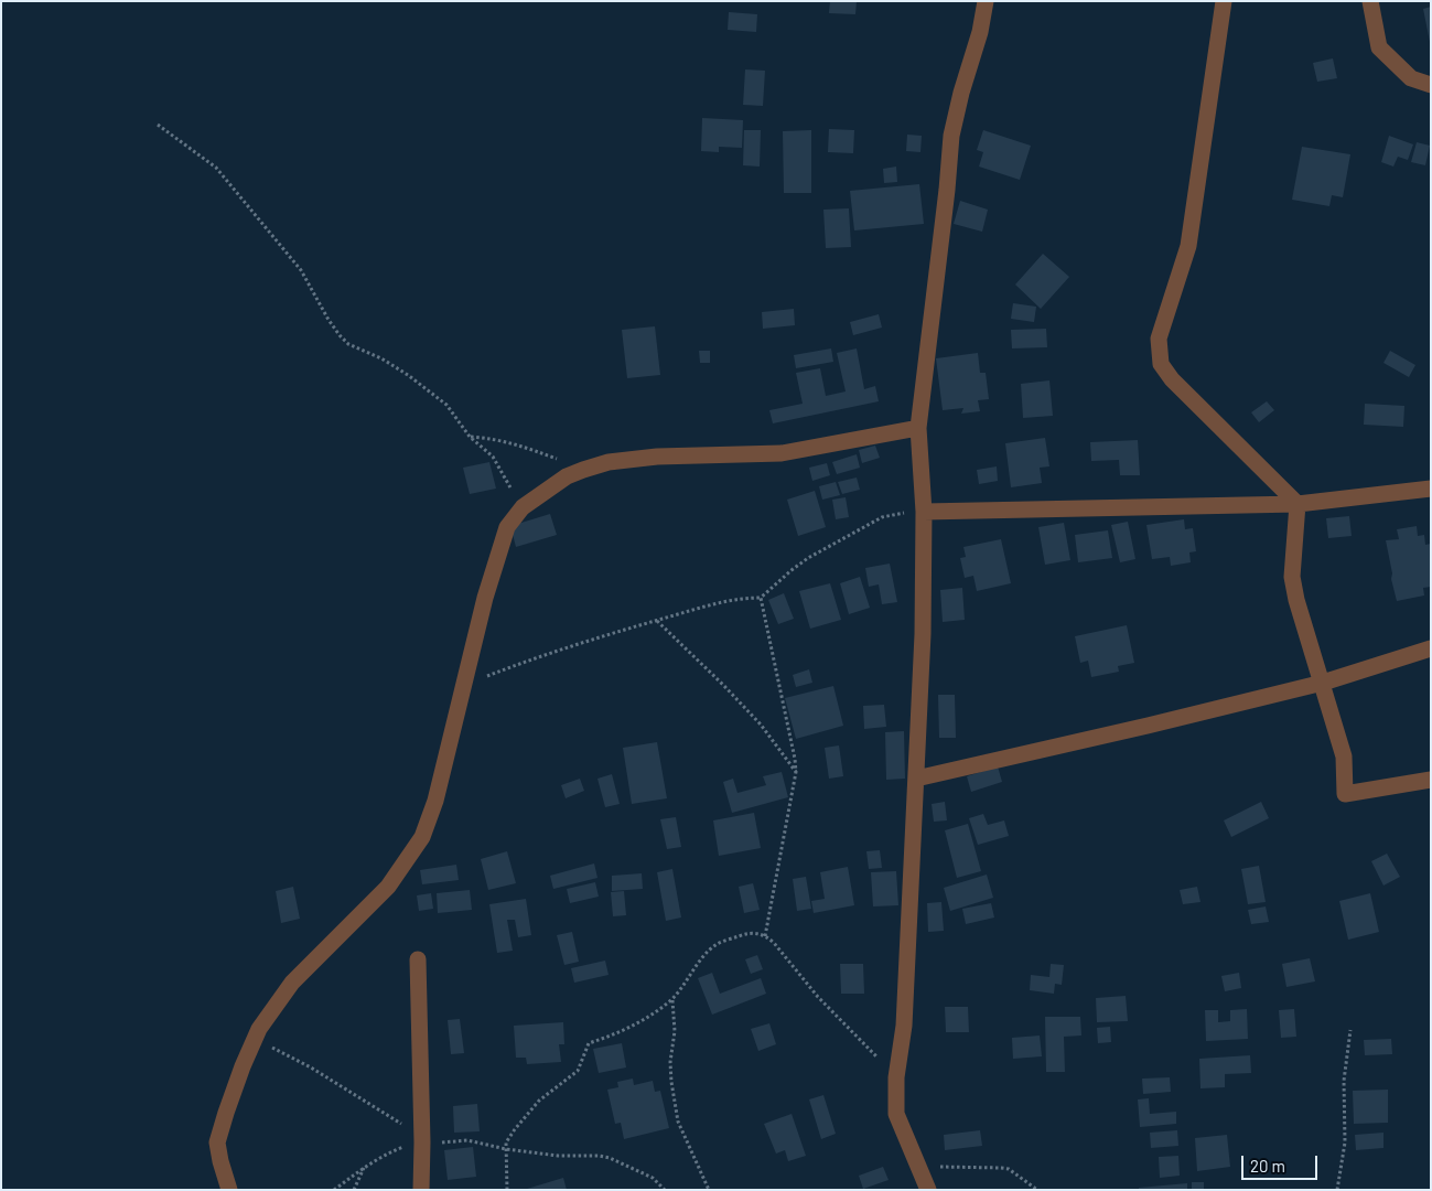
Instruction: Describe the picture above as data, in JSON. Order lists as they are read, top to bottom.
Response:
{
  "scale_bar": "20 m"
}
